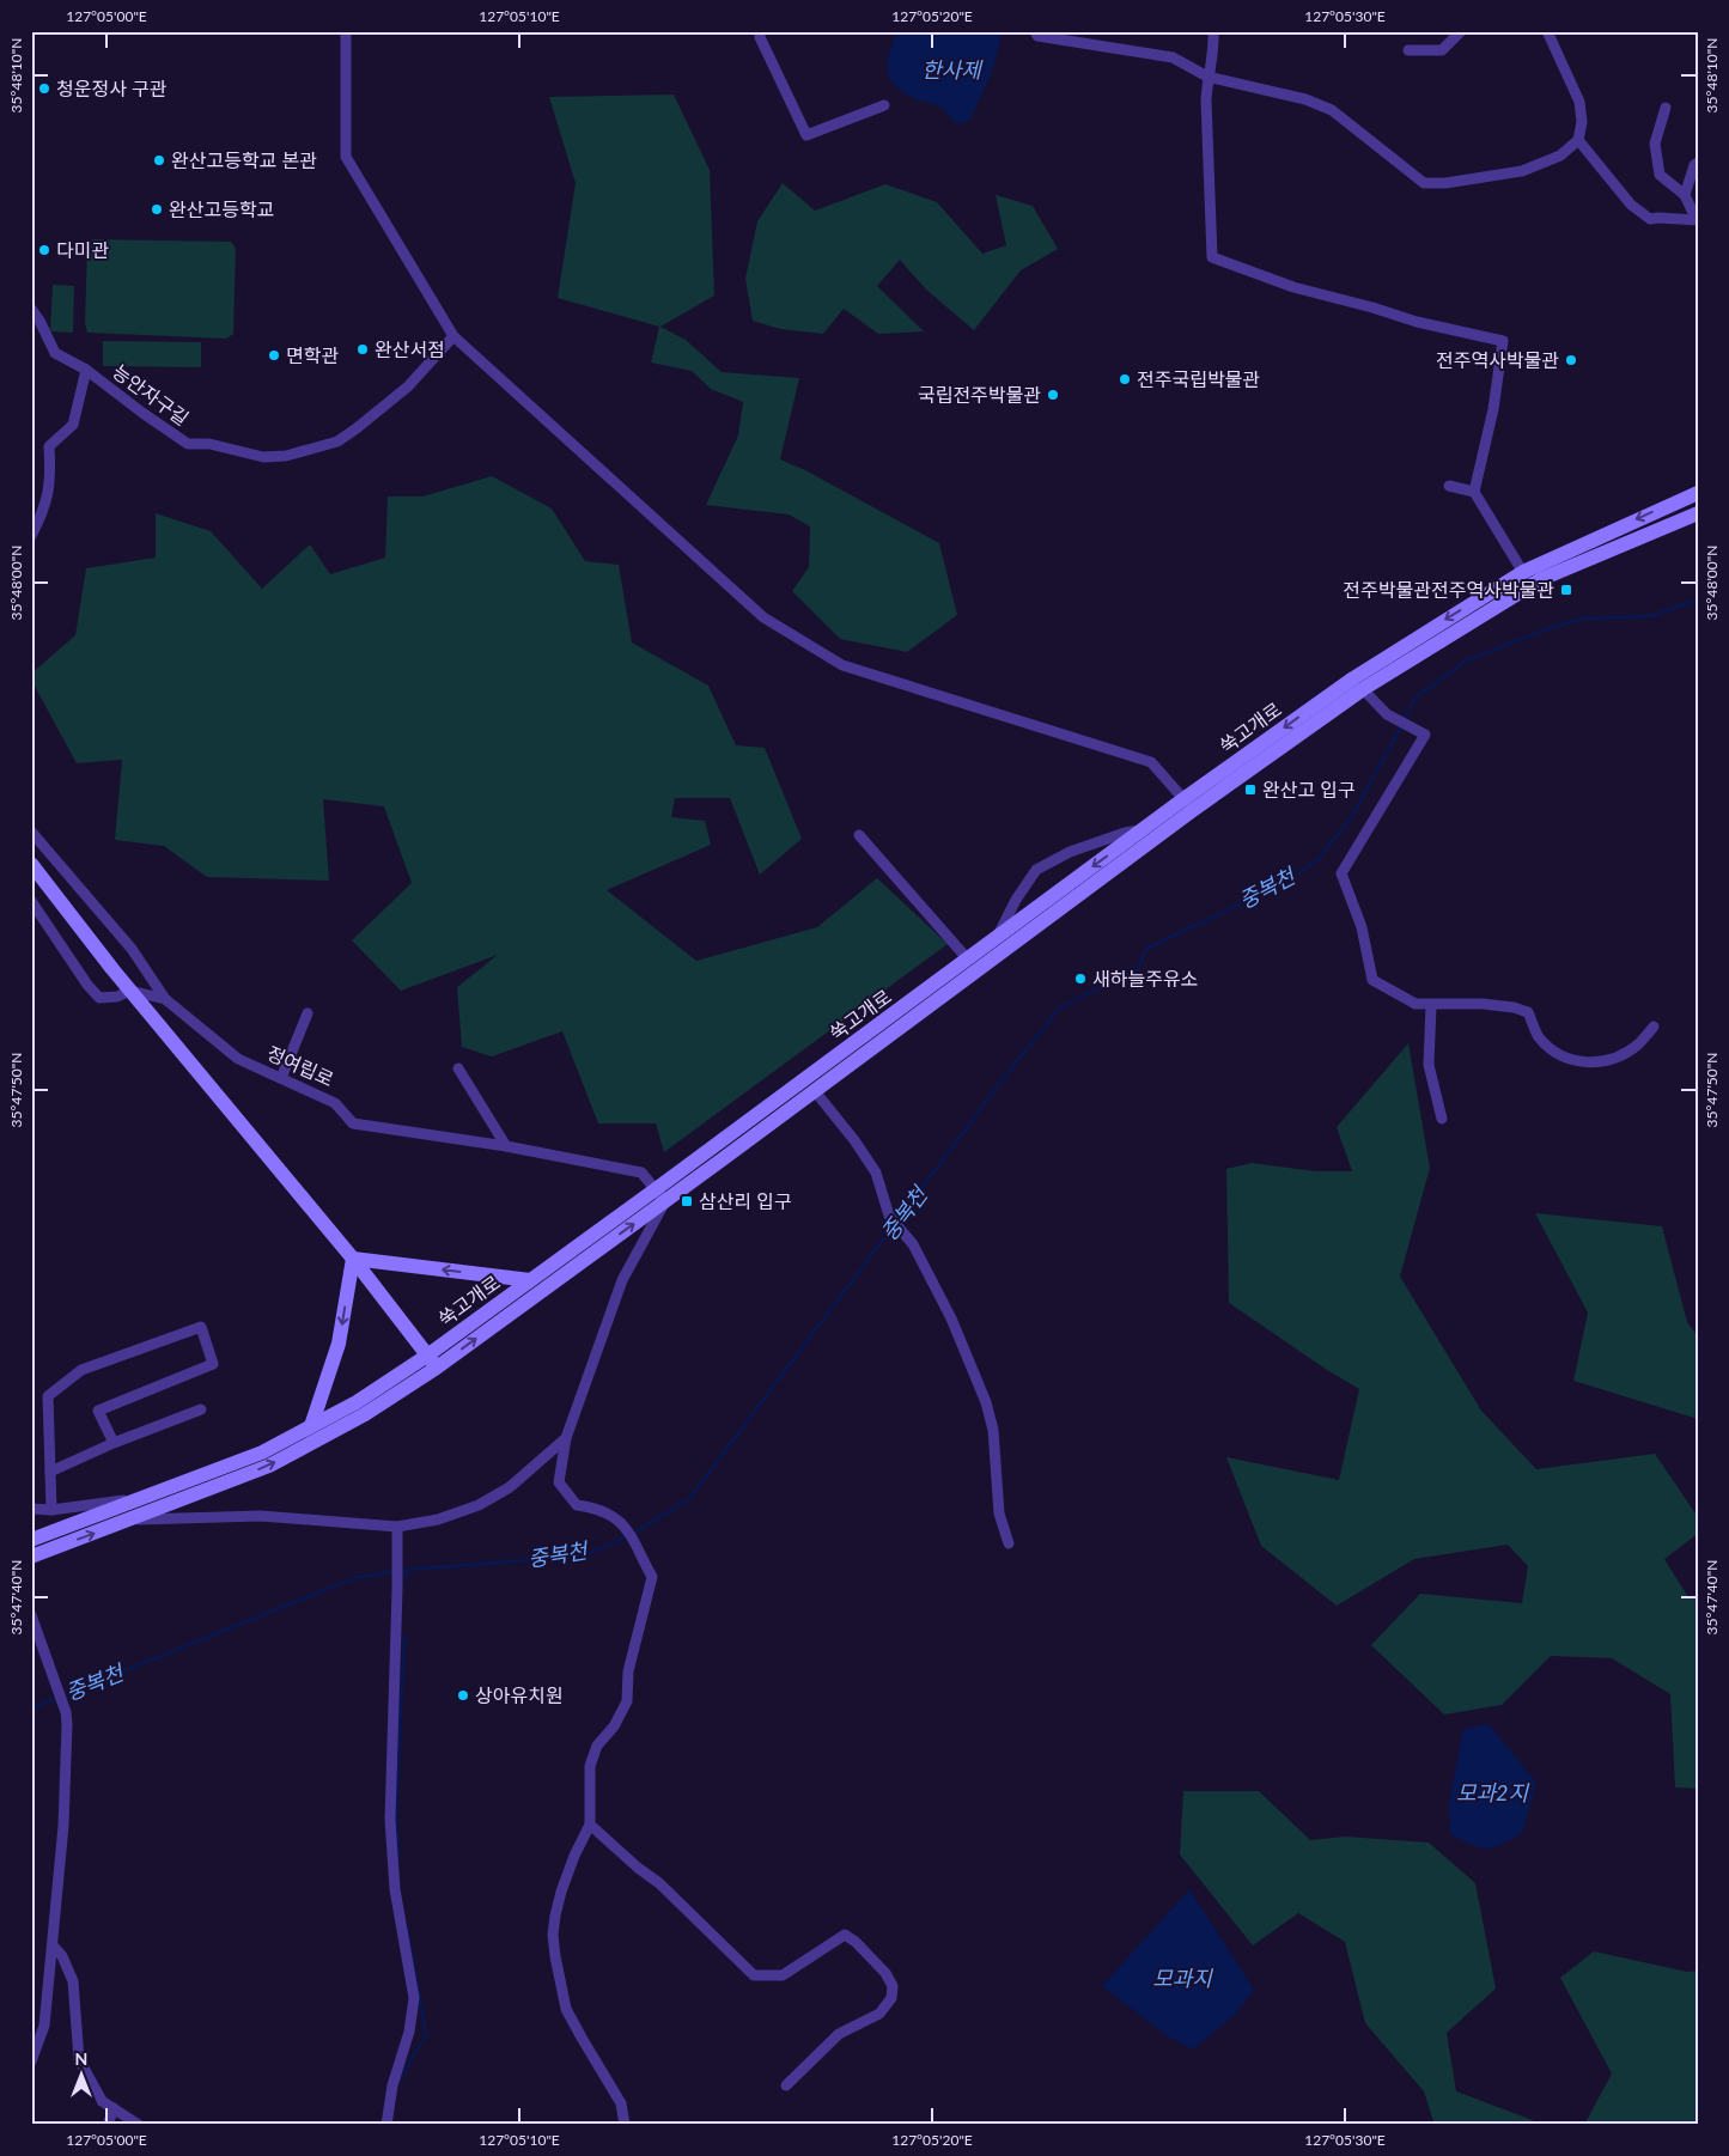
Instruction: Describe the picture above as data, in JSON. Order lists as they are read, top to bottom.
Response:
{
  "streets": {
    "street": ["능안자구길", "쑥고개로", "정여립로"]
  },
  "crossings": [
    ["쑥고개로", "정여립로"]
  ],
  "water": [
    "한사제",
    "중복천",
    "모과2지",
    "모과지"
  ],
  "places": {
    "other": [
      "청운정사 구관",
      "완산고등학교 본관",
      "완산고등학교",
      "다미관",
      "완산서점",
      "면학관",
      "전주역사박물관",
      "전주국립박물관",
      "국립전주박물관",
      "새하늘주유소",
      "상아유치원"
    ],
    "transit": ["전주박물관전주역사박물관", "완산고 입구", "삼산리 입구"]
  },
  "north": "top",
  "coordinates": [
    "127°05'00\"E",
    "127°05'10\"E",
    "127°05'20\"E",
    "127°05'30\"E",
    "35°48'10\"N",
    "35°48'00\"N",
    "35°47'50\"N",
    "35°47'40\"N"
  ]
}
